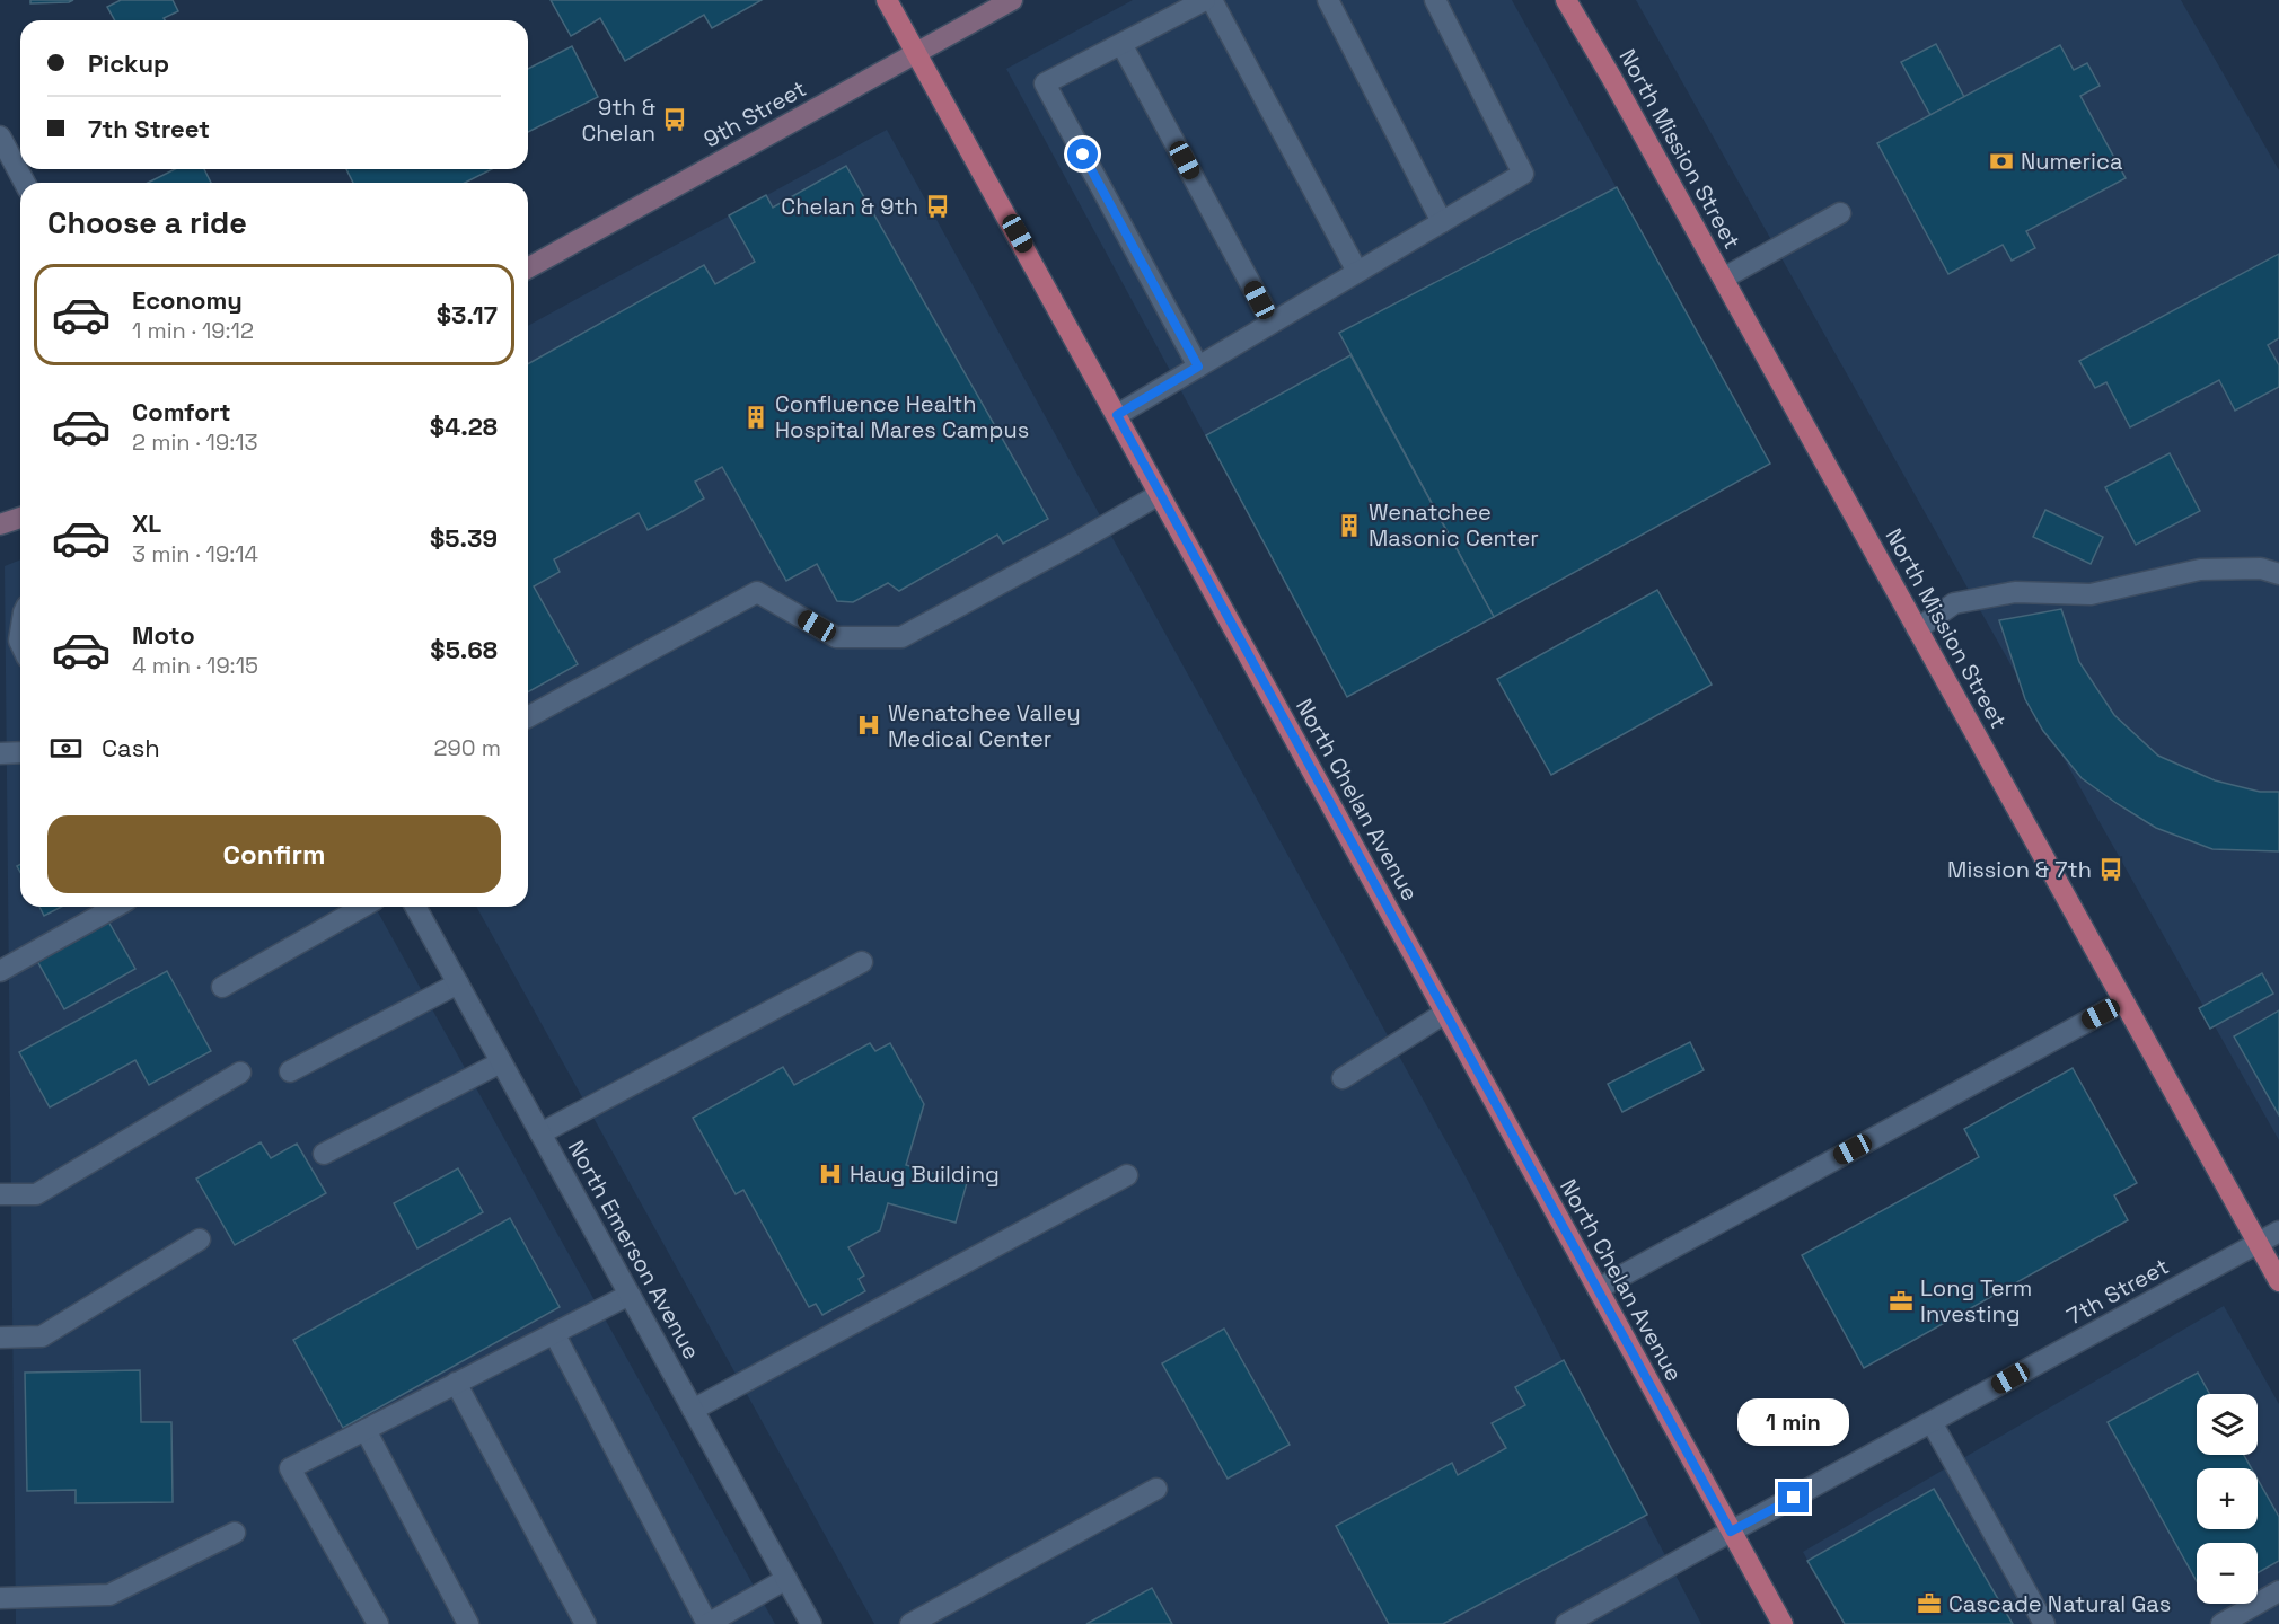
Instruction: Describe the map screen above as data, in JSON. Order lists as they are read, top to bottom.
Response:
{
  "streets": {
    "main road": ["North Mission Street", "North Chelan Avenue"],
    "street": ["9th Street", "North Emerson Avenue", "7th Street"]
  },
  "crossings": [
    ["9th Street", "North Chelan Avenue"],
    ["North Mission Street", "7th Street"],
    ["North Chelan Avenue", "7th Street"]
  ],
  "places": {
    "bus stop": ["9th & Chelan", "Chelan & 9th", "Mission & 7th"],
    "bank": ["Numerica"],
    "building": ["Confluence Health Hospital Mares Campus", "Wenatchee Masonic Center"],
    "hospital": ["Wenatchee Valley Medical Center", "Haug Building"],
    "office": ["Long Term Investing", "Cascade Natural Gas"]
  },
  "page": {
    "banner": ["Pickup", "7th Street"],
    "heading": "Choose a ride",
    "list": [
      {
        "name": "Economy",
        "note": "1 min · 19:12",
        "value": "$3.17"
      },
      {
        "name": "Comfort",
        "note": "2 min · 19:13",
        "value": "$4.28"
      },
      {
        "name": "XL",
        "note": "3 min · 19:14",
        "value": "$5.39"
      },
      {
        "name": "Moto",
        "note": "4 min · 19:15",
        "value": "$5.68"
      }
    ],
    "pay": ["Cash", "290 m"],
    "buttons": "Confirm",
    "map_buttons": ["+", "−"],
    "bubble": "1 min"
  }
}
